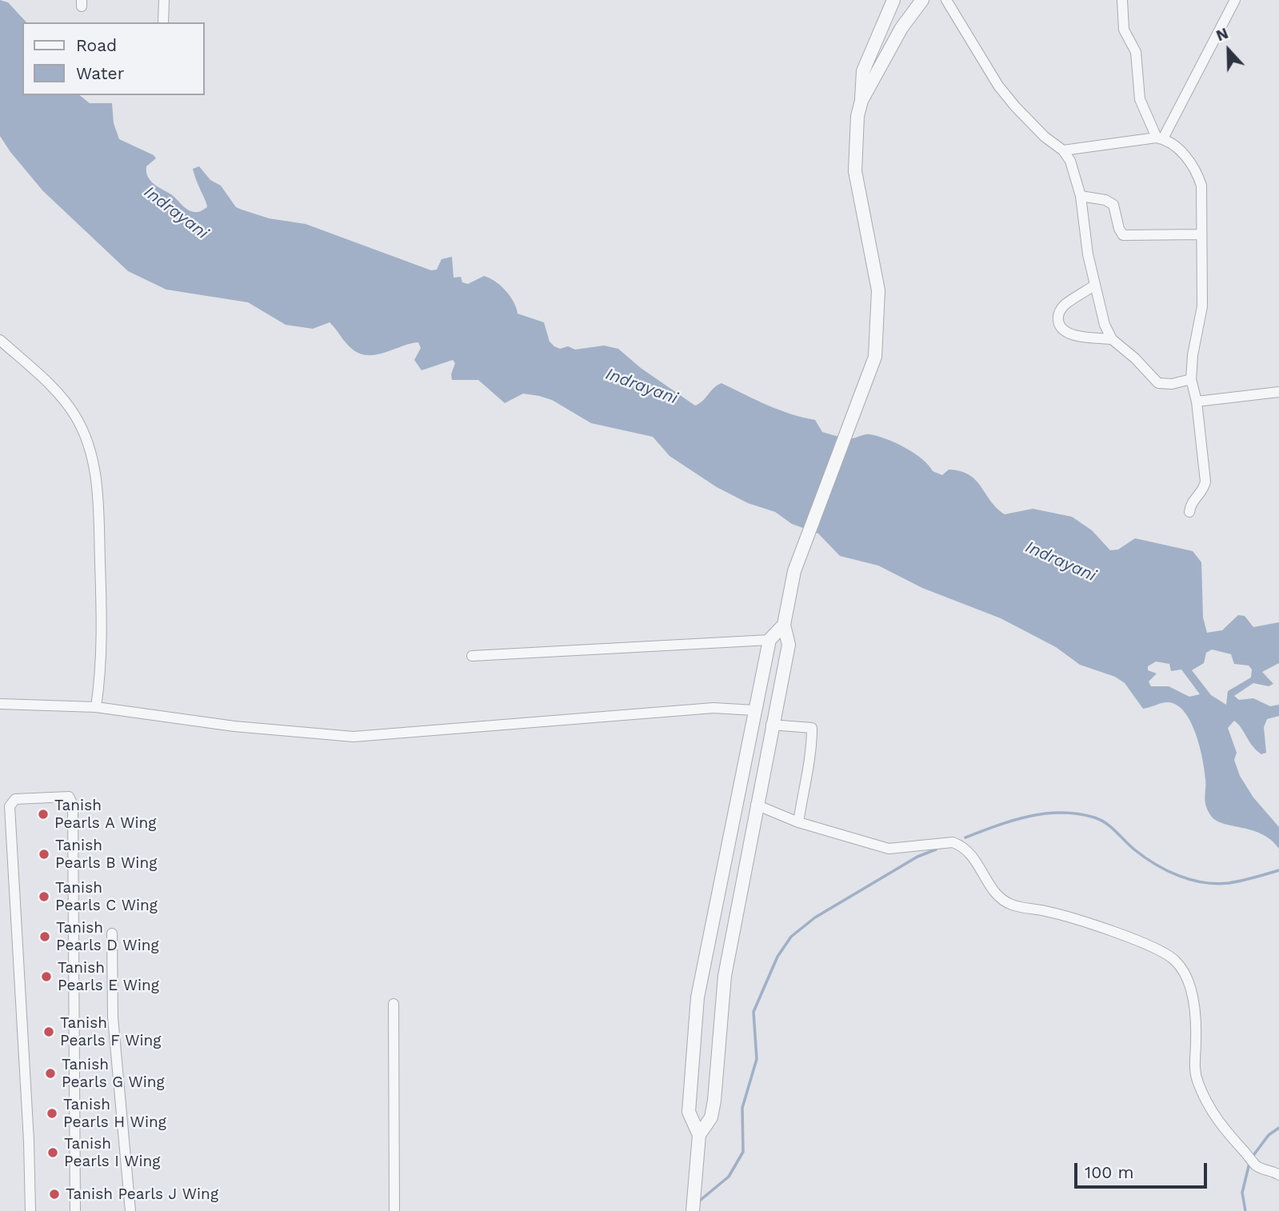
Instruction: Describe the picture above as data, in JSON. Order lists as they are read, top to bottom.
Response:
{
  "water": ["Indrayani"],
  "places": [
    "Tanish Pearls A Wing",
    "Tanish Pearls B Wing",
    "Tanish Pearls C Wing",
    "Tanish Pearls D Wing",
    "Tanish Pearls E Wing",
    "Tanish Pearls F Wing",
    "Tanish Pearls G Wing",
    "Tanish Pearls H Wing",
    "Tanish Pearls I Wing",
    "Tanish Pearls J Wing"
  ],
  "legend": ["Road", "Water"],
  "scale_bar": "100 m",
  "north": "top"
}
